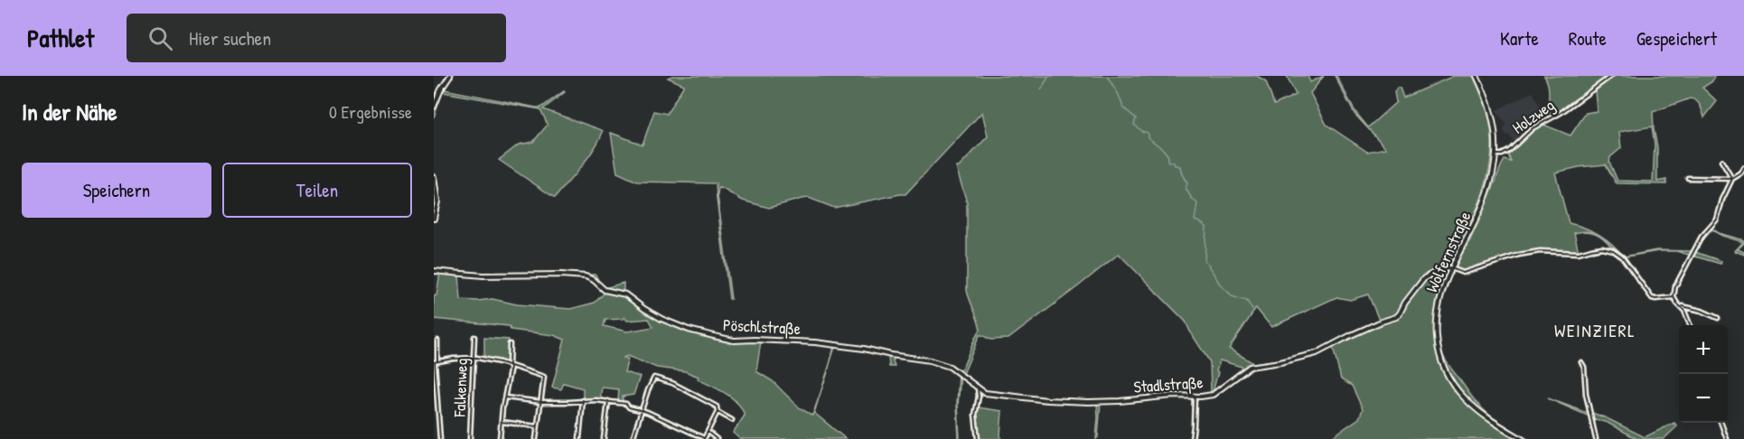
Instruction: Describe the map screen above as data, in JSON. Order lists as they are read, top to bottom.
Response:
{
  "streets": {
    "street": [
      "Holzweg",
      "Wolfernstraße",
      "Pöschlstraße",
      "Stadlstraße",
      "Falkenweg"
    ]
  },
  "crossings": [
    ["Holzweg", "Wolfernstraße"],
    ["Wolfernstraße", "Stadlstraße"],
    ["Pöschlstraße", "Stadlstraße"]
  ],
  "districts": ["WEINZIERL"],
  "page": {
    "header": "Pathlet",
    "search": "Hier suchen",
    "nav": ["Karte", "Route", "Gespeichert"],
    "heading": ["In der Nähe", "0 Ergebnisse"],
    "buttons": ["Speichern", "Teilen"],
    "map_buttons": ["+", "−"]
  }
}
